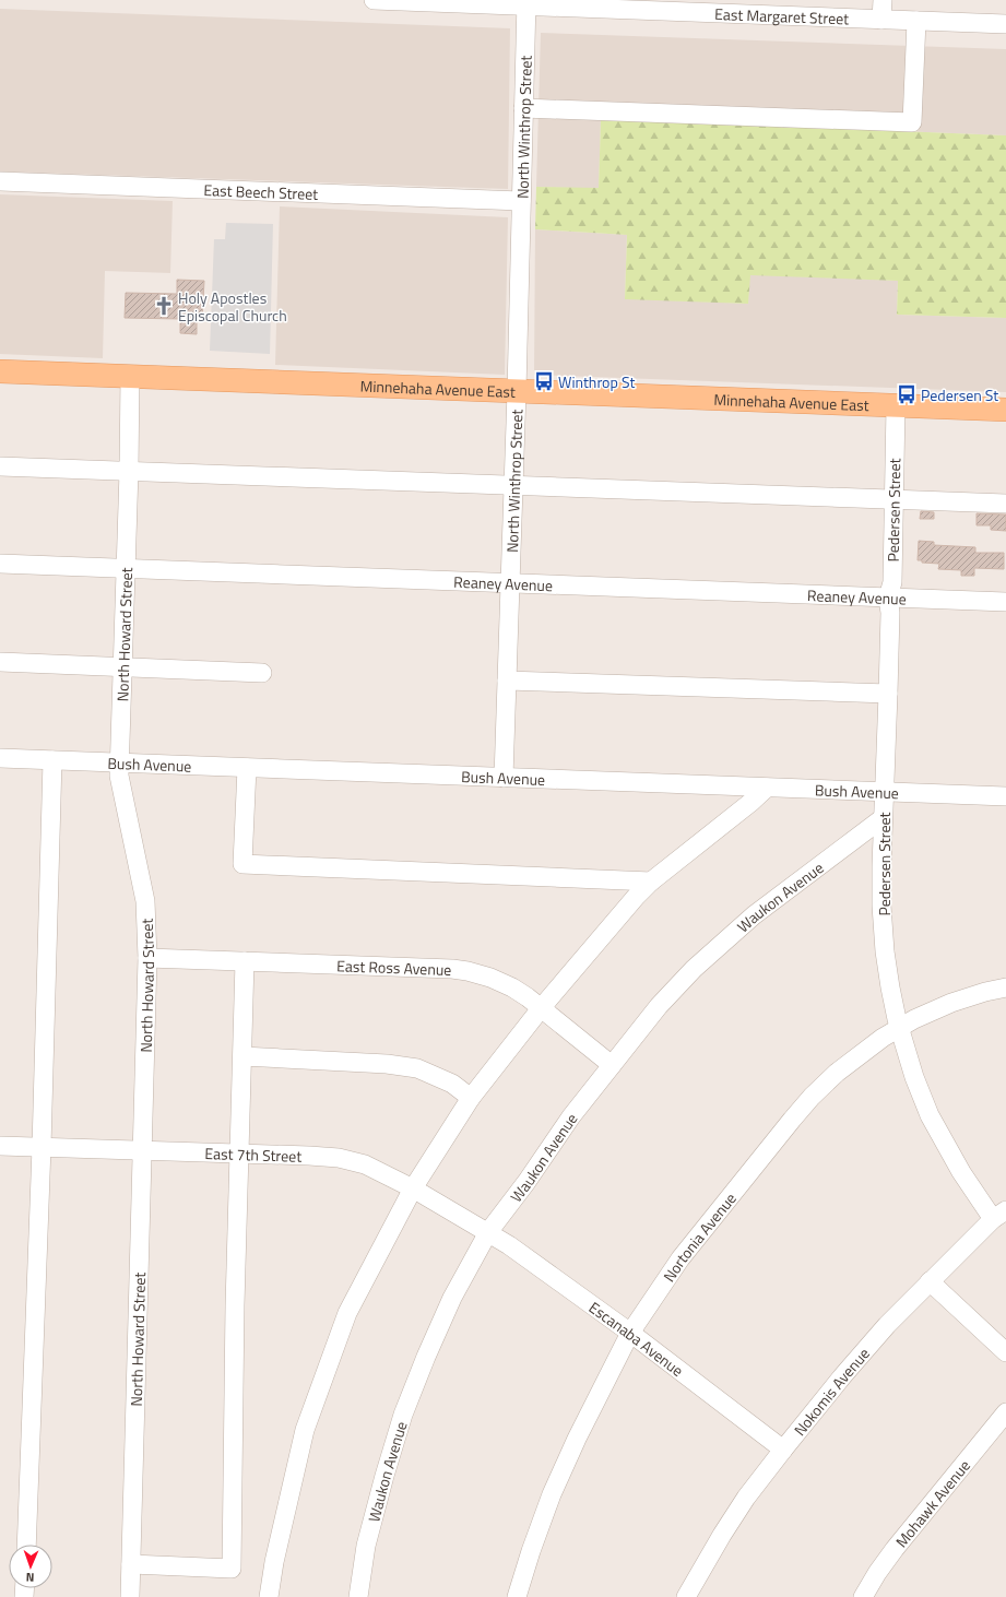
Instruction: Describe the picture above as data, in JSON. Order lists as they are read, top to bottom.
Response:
{
  "streets": {
    "main road": ["Minnehaha Avenue East"],
    "street": [
      "East Margaret Street",
      "North Winthrop Street",
      "East Beech Street",
      "Pedersen Street",
      "Reaney Avenue",
      "North Howard Street",
      "Bush Avenue",
      "Waukon Avenue",
      "East Ross Avenue",
      "East 7th Street",
      "Nortonia Avenue",
      "Escanaba Avenue",
      "Nokomis Avenue",
      "Mohawk Avenue"
    ]
  },
  "crossings": [
    ["East Margaret Street", "North Winthrop Street"],
    ["North Winthrop Street", "East Beech Street"],
    ["North Winthrop Street", "Minnehaha Avenue East"],
    ["North Winthrop Street", "Reaney Avenue"],
    ["North Winthrop Street", "Bush Avenue"],
    ["Minnehaha Avenue East", "Pedersen Street"],
    ["Minnehaha Avenue East", "North Howard Street"],
    ["Pedersen Street", "Reaney Avenue"],
    ["Pedersen Street", "Bush Avenue"],
    ["Pedersen Street", "Waukon Avenue"],
    ["Pedersen Street", "Nortonia Avenue"],
    ["Pedersen Street", "Nokomis Avenue"],
    ["Reaney Avenue", "North Howard Street"],
    ["North Howard Street", "Bush Avenue"],
    ["North Howard Street", "East Ross Avenue"],
    ["North Howard Street", "East 7th Street"],
    ["Waukon Avenue", "East Ross Avenue"],
    ["Waukon Avenue", "East 7th Street"],
    ["Waukon Avenue", "Escanaba Avenue"],
    ["East 7th Street", "Escanaba Avenue"],
    ["Nortonia Avenue", "Escanaba Avenue"],
    ["Escanaba Avenue", "Nokomis Avenue"]
  ],
  "places": {
    "church": ["Holy Apostles Episcopal Church"],
    "bus stop": ["Winthrop St", "Pedersen St"]
  },
  "north": "bottom"
}
